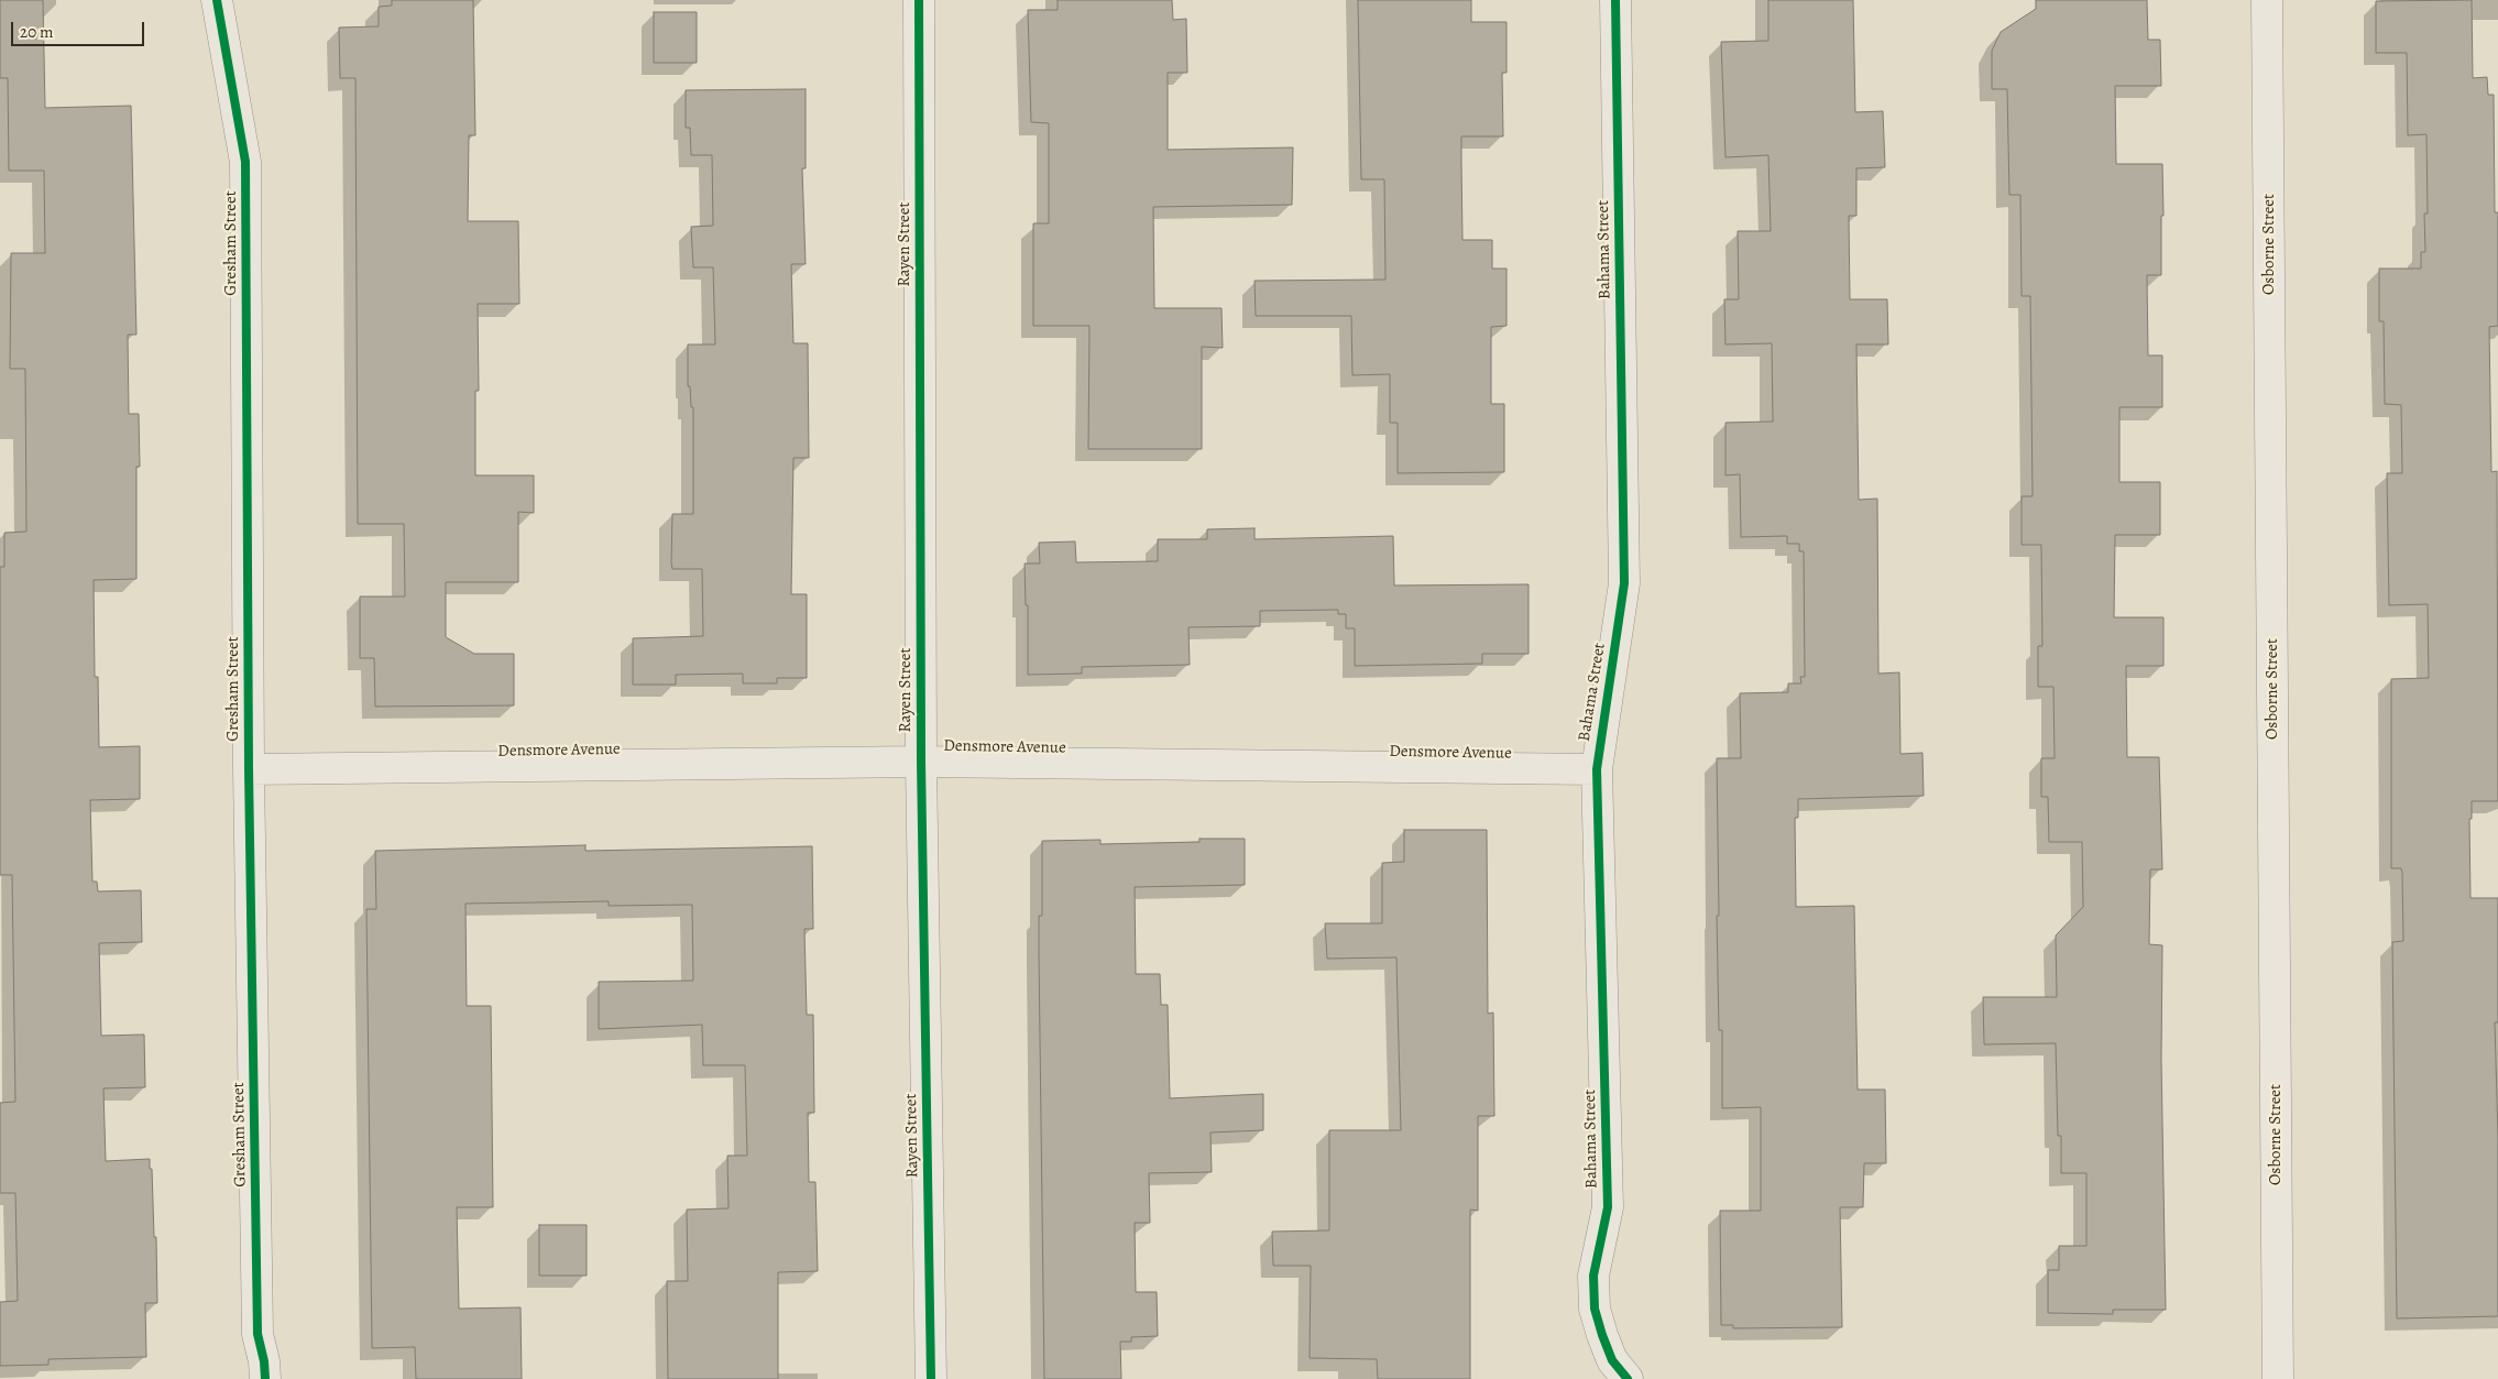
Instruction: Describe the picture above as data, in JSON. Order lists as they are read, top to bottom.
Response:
{
  "streets": {
    "street": [
      "Gresham Street",
      "Rayen Street",
      "Osborne Street",
      "Bahama Street",
      "Densmore Avenue"
    ]
  },
  "crossings": [
    ["Gresham Street", "Densmore Avenue"],
    ["Rayen Street", "Densmore Avenue"],
    ["Bahama Street", "Densmore Avenue"]
  ],
  "scale_bar": "20 m"
}
